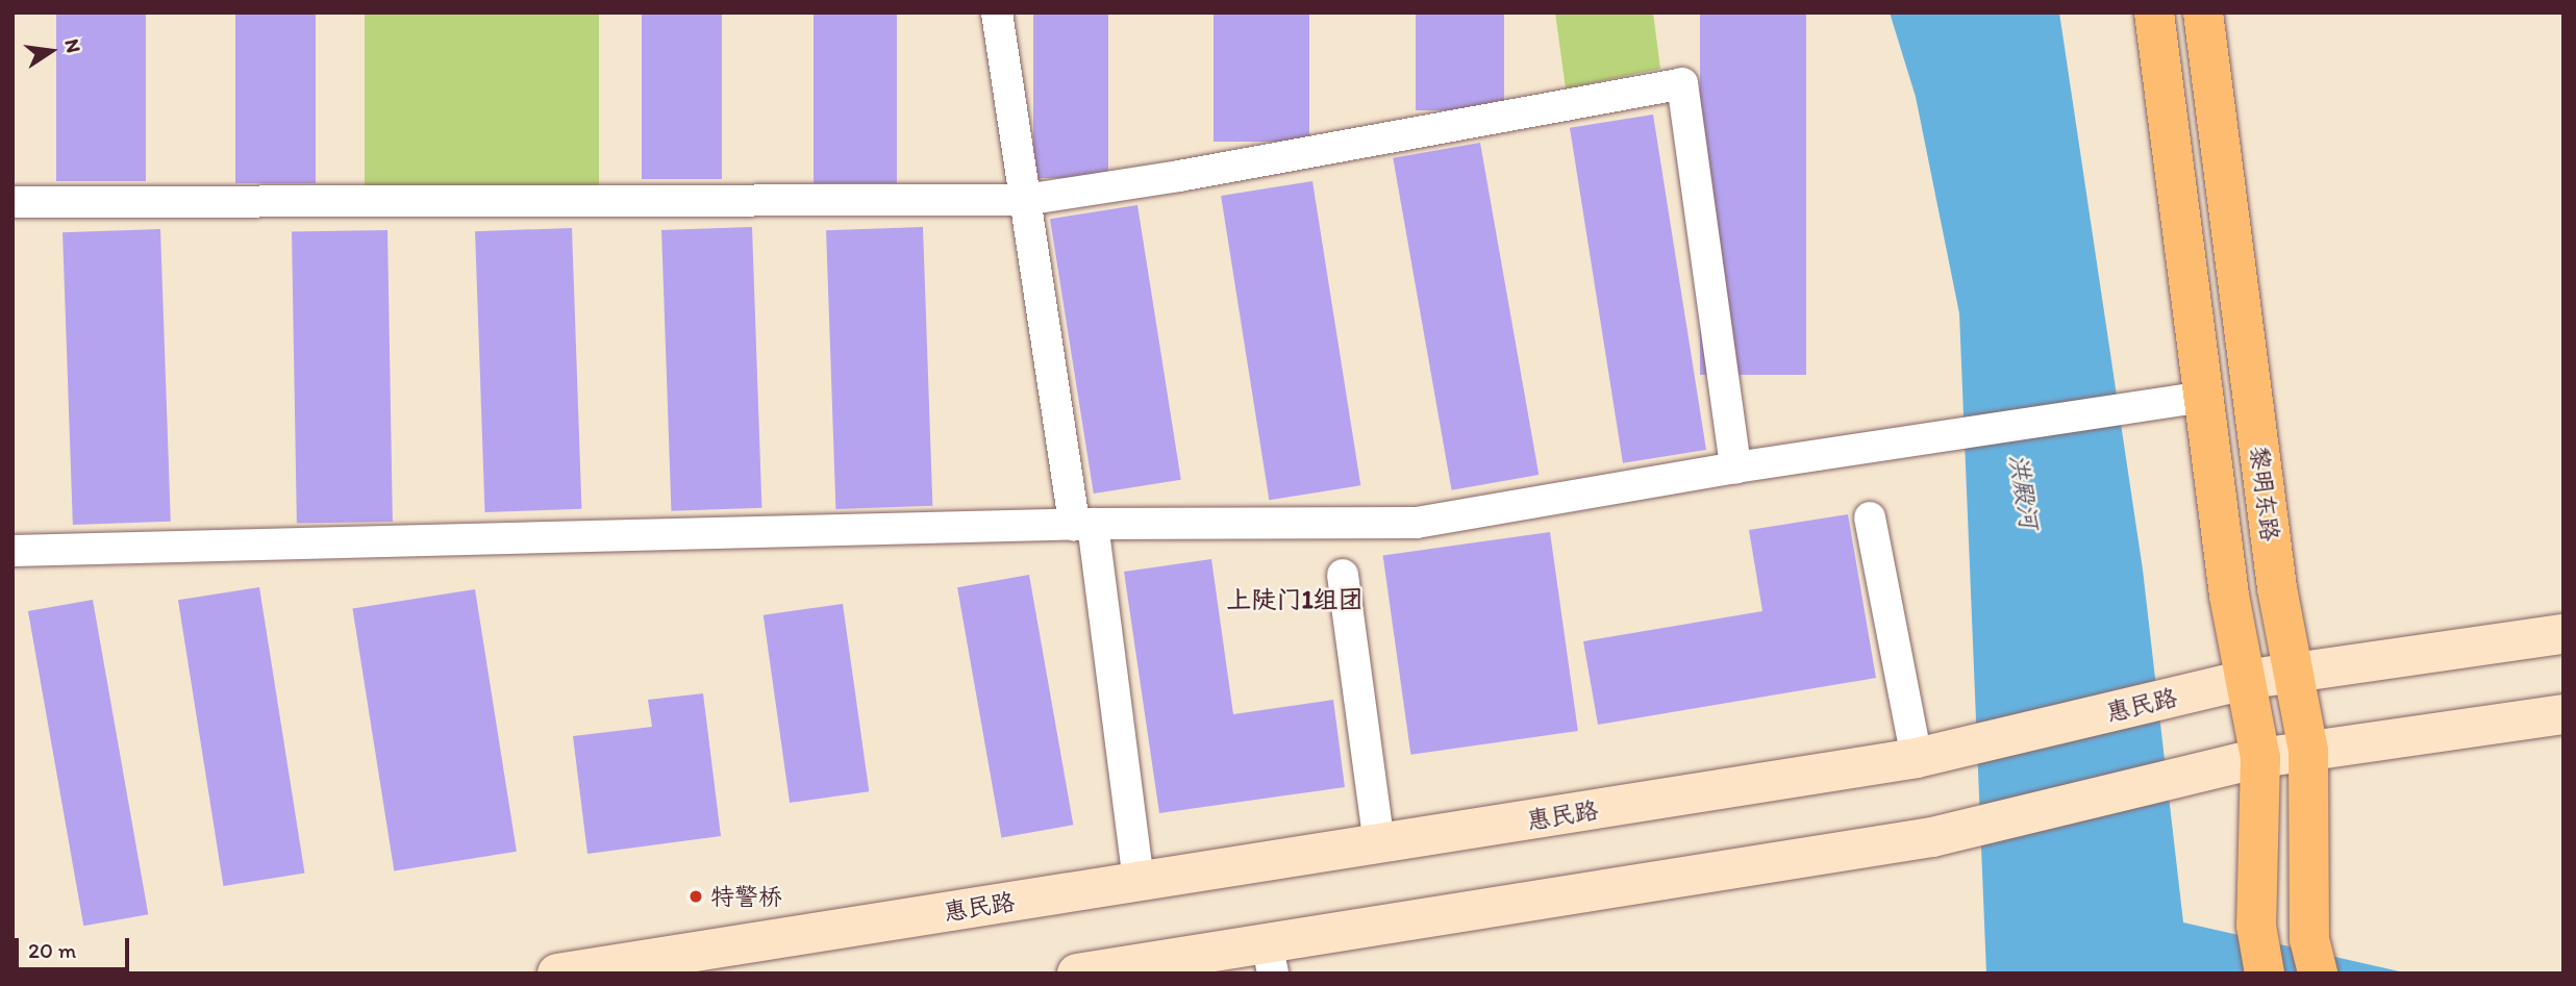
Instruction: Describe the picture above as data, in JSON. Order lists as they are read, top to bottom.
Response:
{
  "streets": {
    "highway": ["黎明东路"],
    "main road": ["惠民路"]
  },
  "crossings": [
    ["黎明东路", "惠民路"]
  ],
  "districts": ["上陡门1组团"],
  "water": ["洪殿河"],
  "places": ["特警桥"],
  "scale_bar": "20 m",
  "north": "right"
}
